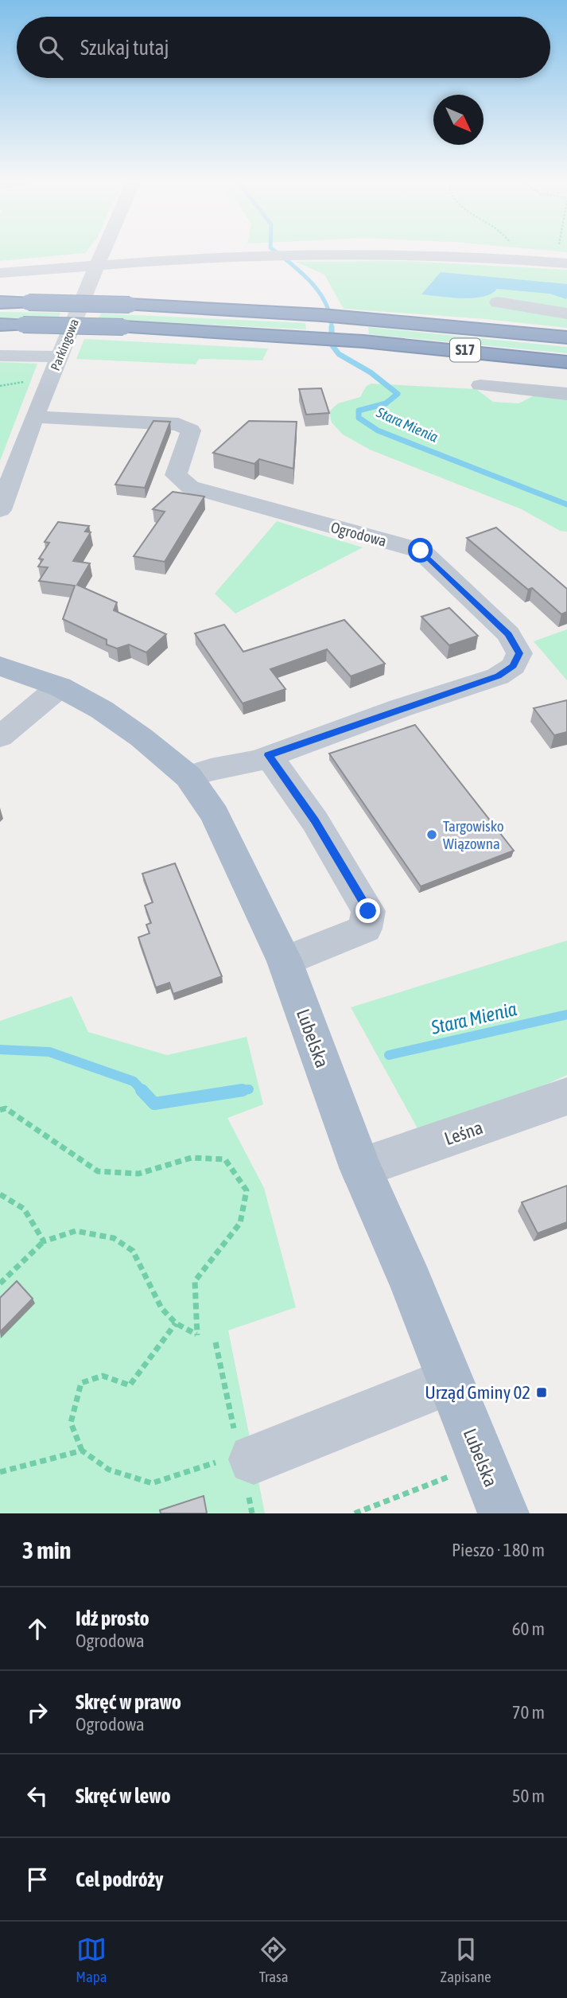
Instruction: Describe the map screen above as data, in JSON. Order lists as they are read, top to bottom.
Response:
{
  "streets": {
    "highway": ["S17"],
    "main road": ["Lubelska"],
    "street": ["Parkingowa", "Ogrodowa", "Leśna"]
  },
  "crossings": [
    ["Parkingowa", "Ogrodowa"],
    ["Ogrodowa", "Lubelska"],
    ["Lubelska", "Leśna"]
  ],
  "water": ["Stara Mienia"],
  "places": {
    "other": ["Targowisko Wiązowna"],
    "transit": ["Urząd Gminy 02"]
  },
  "north": "bottom right",
  "page": {
    "search": "Szukaj tutaj",
    "heading": ["3 min", "Pieszo · 180 m"],
    "list": [
      ["Idź prosto", "Ogrodowa", "60 m"],
      ["Skręć w prawo", "Ogrodowa", "70 m"],
      ["Skręć w lewo", "50 m"],
      "Cel podróży"
    ],
    "nav": ["Mapa", "Trasa", "Zapisane"]
  }
}
